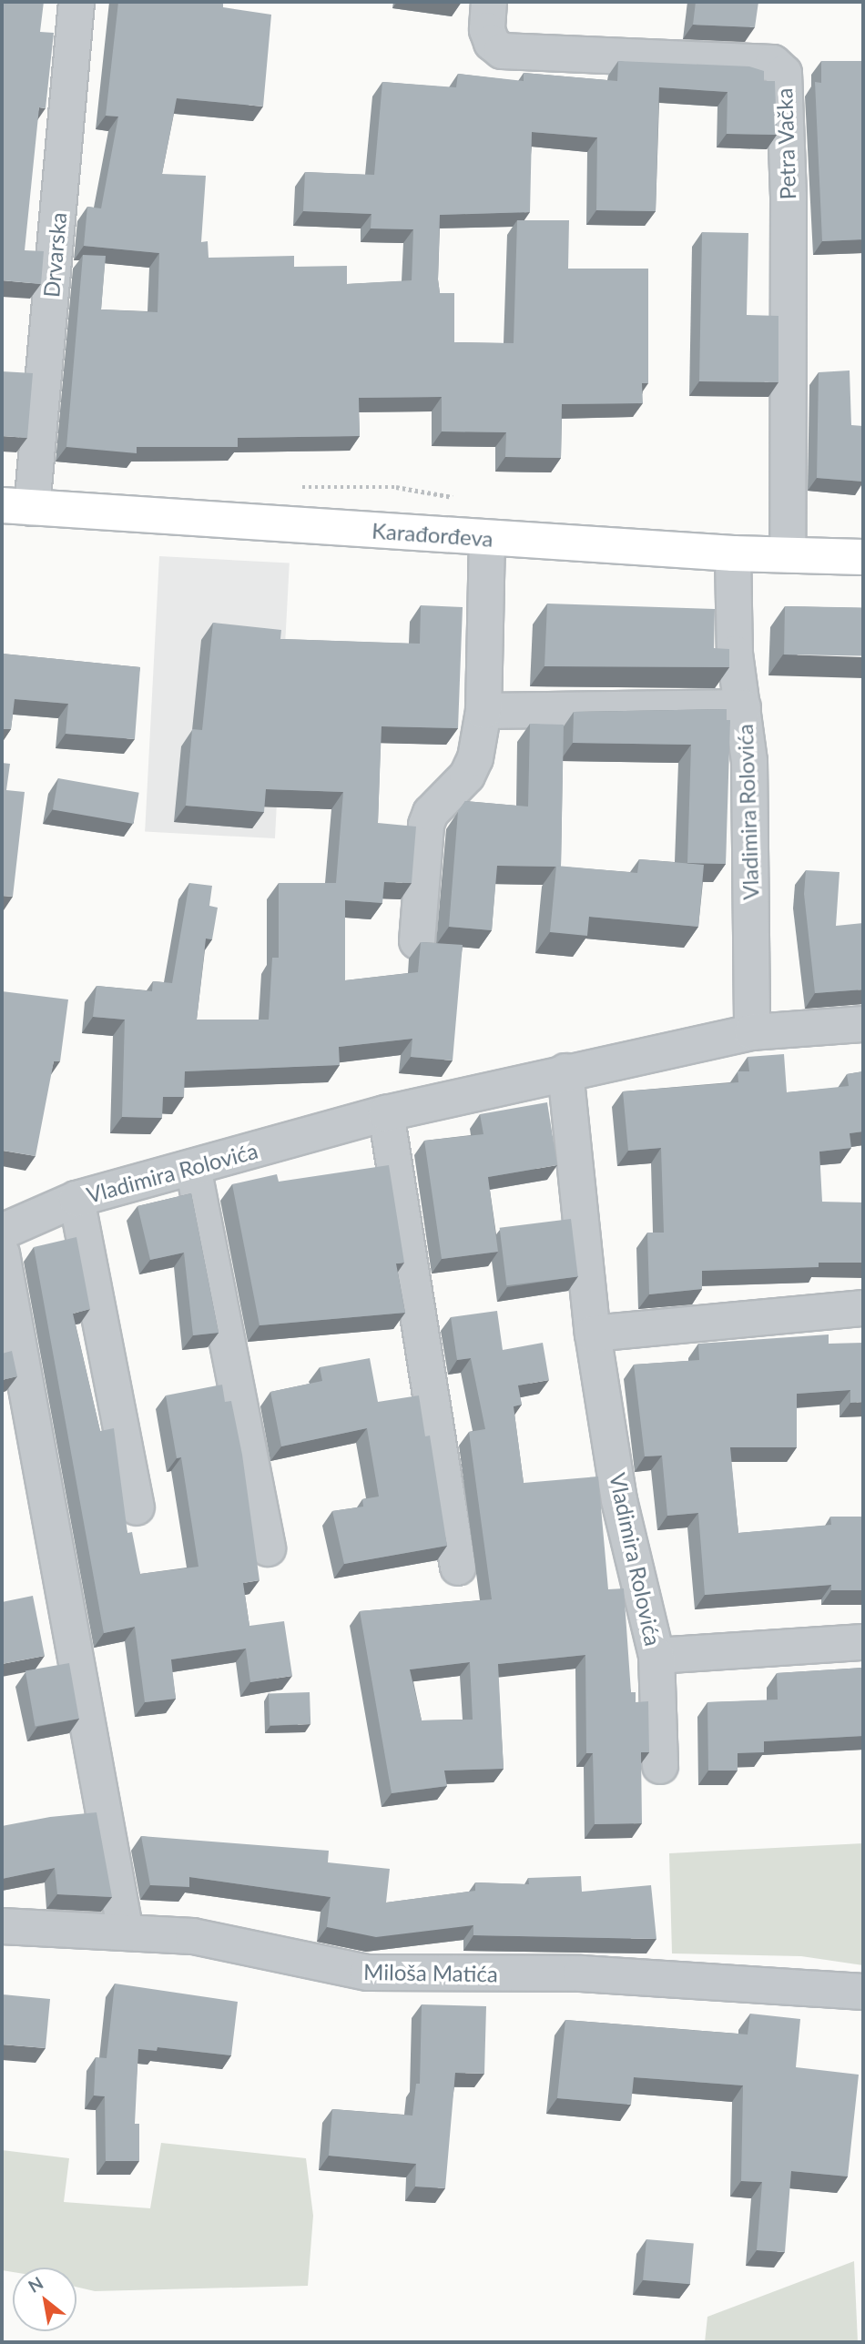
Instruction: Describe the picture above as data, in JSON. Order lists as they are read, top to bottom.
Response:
{
  "streets": {
    "main road": ["Karađorđeva"],
    "street": [
      "Petra Vačka",
      "Drvarska",
      "Vladimira Rolovića",
      "Miloša Matića"
    ]
  },
  "crossings": [
    ["Petra Vačka", "Karađorđeva"],
    ["Drvarska", "Karađorđeva"],
    ["Karađorđeva", "Vladimira Rolovića"]
  ],
  "north": "top left"
}
